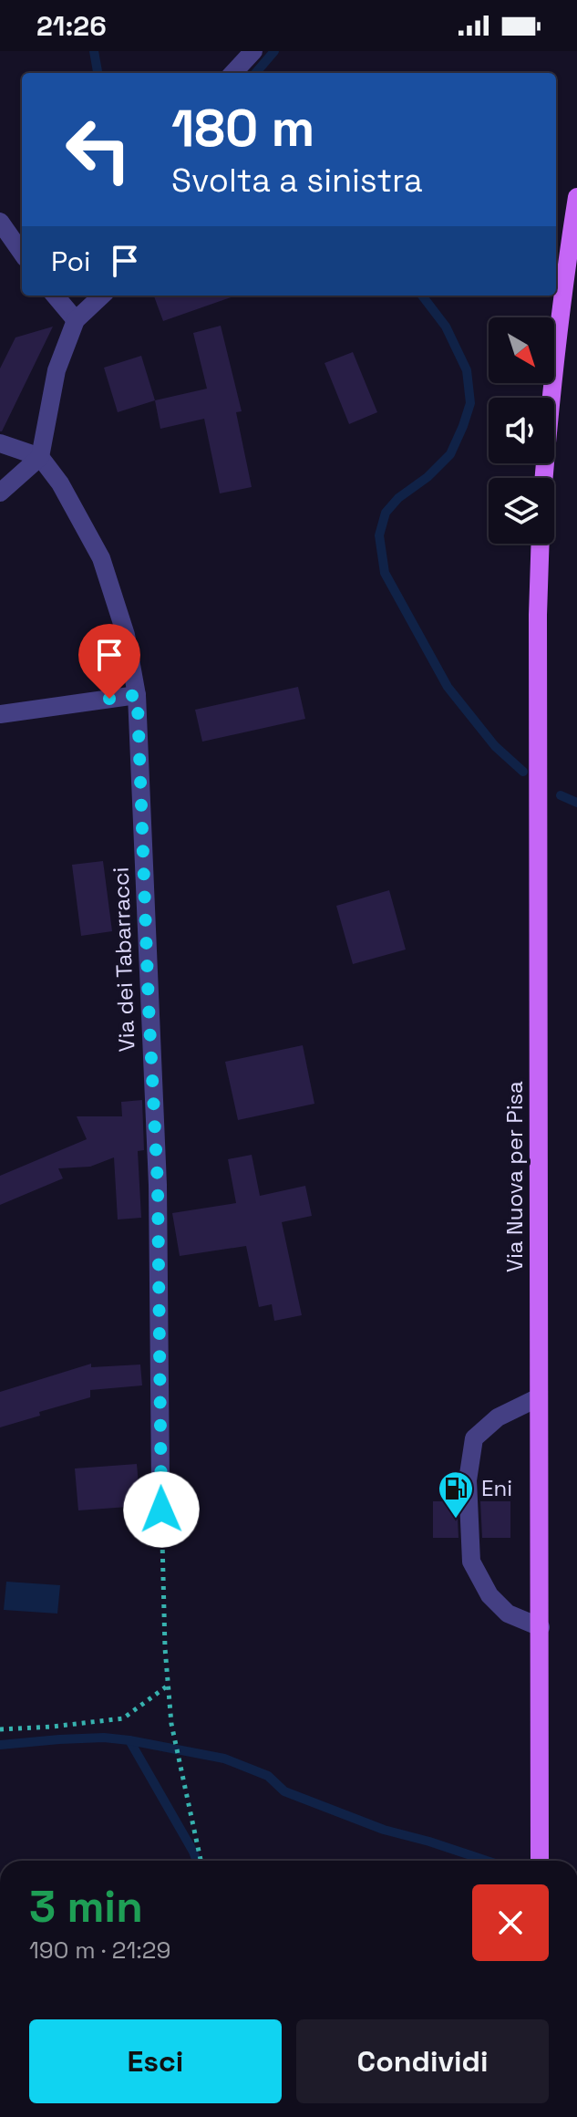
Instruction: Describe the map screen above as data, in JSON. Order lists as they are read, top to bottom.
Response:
{
  "streets": {
    "main road": ["Via Nuova per Pisa"],
    "street": ["Via dei Tabarracci"]
  },
  "places": {
    "fuel station": ["Eni"]
  },
  "north": "bottom right",
  "page": {
    "status": "21:26",
    "turn": ["180 m", "Svolta a sinistra"],
    "then": "Poi",
    "heading": ["3 min", "190 m · 21:29"],
    "buttons": ["Esci", "Condividi"]
  }
}
